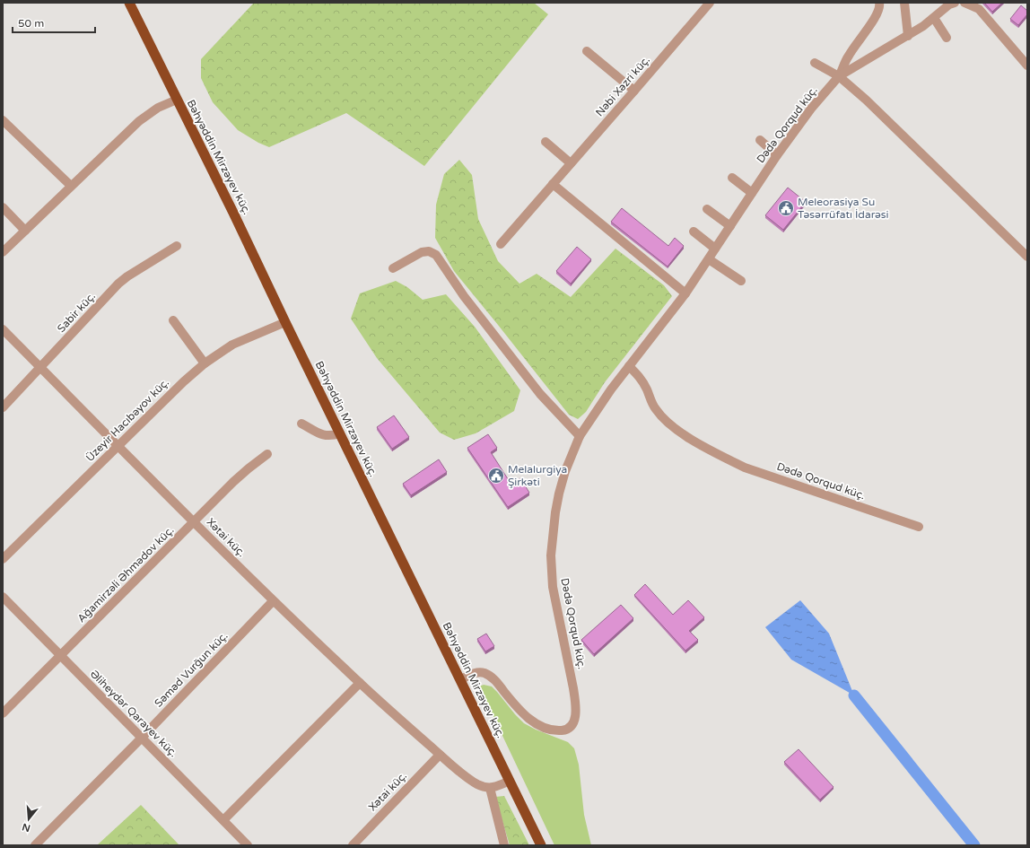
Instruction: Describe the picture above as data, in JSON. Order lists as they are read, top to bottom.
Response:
{
  "streets": {
    "highway": ["Bəhyəddin Mirzəyev küç."],
    "street": [
      "Nəbi Xəzri küç.",
      "Dədə Qorqud küç.",
      "Sabir küç.",
      "Üzeyir Hacıbəyov küç.",
      "Xətai küç.",
      "Ağamirzəli Əhmədov küç.",
      "Səməd Vurğun küç.",
      "Əliheydər Qarayev küç."
    ]
  },
  "crossings": [
    ["Dədə Qorqud küç.", "Bəhyəddin Mirzəyev küç."],
    ["Bəhyəddin Mirzəyev küç.", "Üzeyir Hacıbəyov küç."],
    ["Sabir küç.", "Xətai küç."],
    ["Üzeyir Hacıbəyov küç.", "Xətai küç."],
    ["Xətai küç.", "Ağamirzəli Əhmədov küç."],
    ["Xətai küç.", "Səməd Vurğun küç."],
    ["Ağamirzəli Əhmədov küç.", "Əliheydər Qarayev küç."],
    ["Səməd Vurğun küç.", "Əliheydər Qarayev küç."]
  ],
  "places": {
    "public building": ["Meleorasiya Su Təsərrüfatı İdarəsi", "Melalurgiya Şirkəti"]
  },
  "scale_bar": "50 m",
  "north": "bottom"
}
